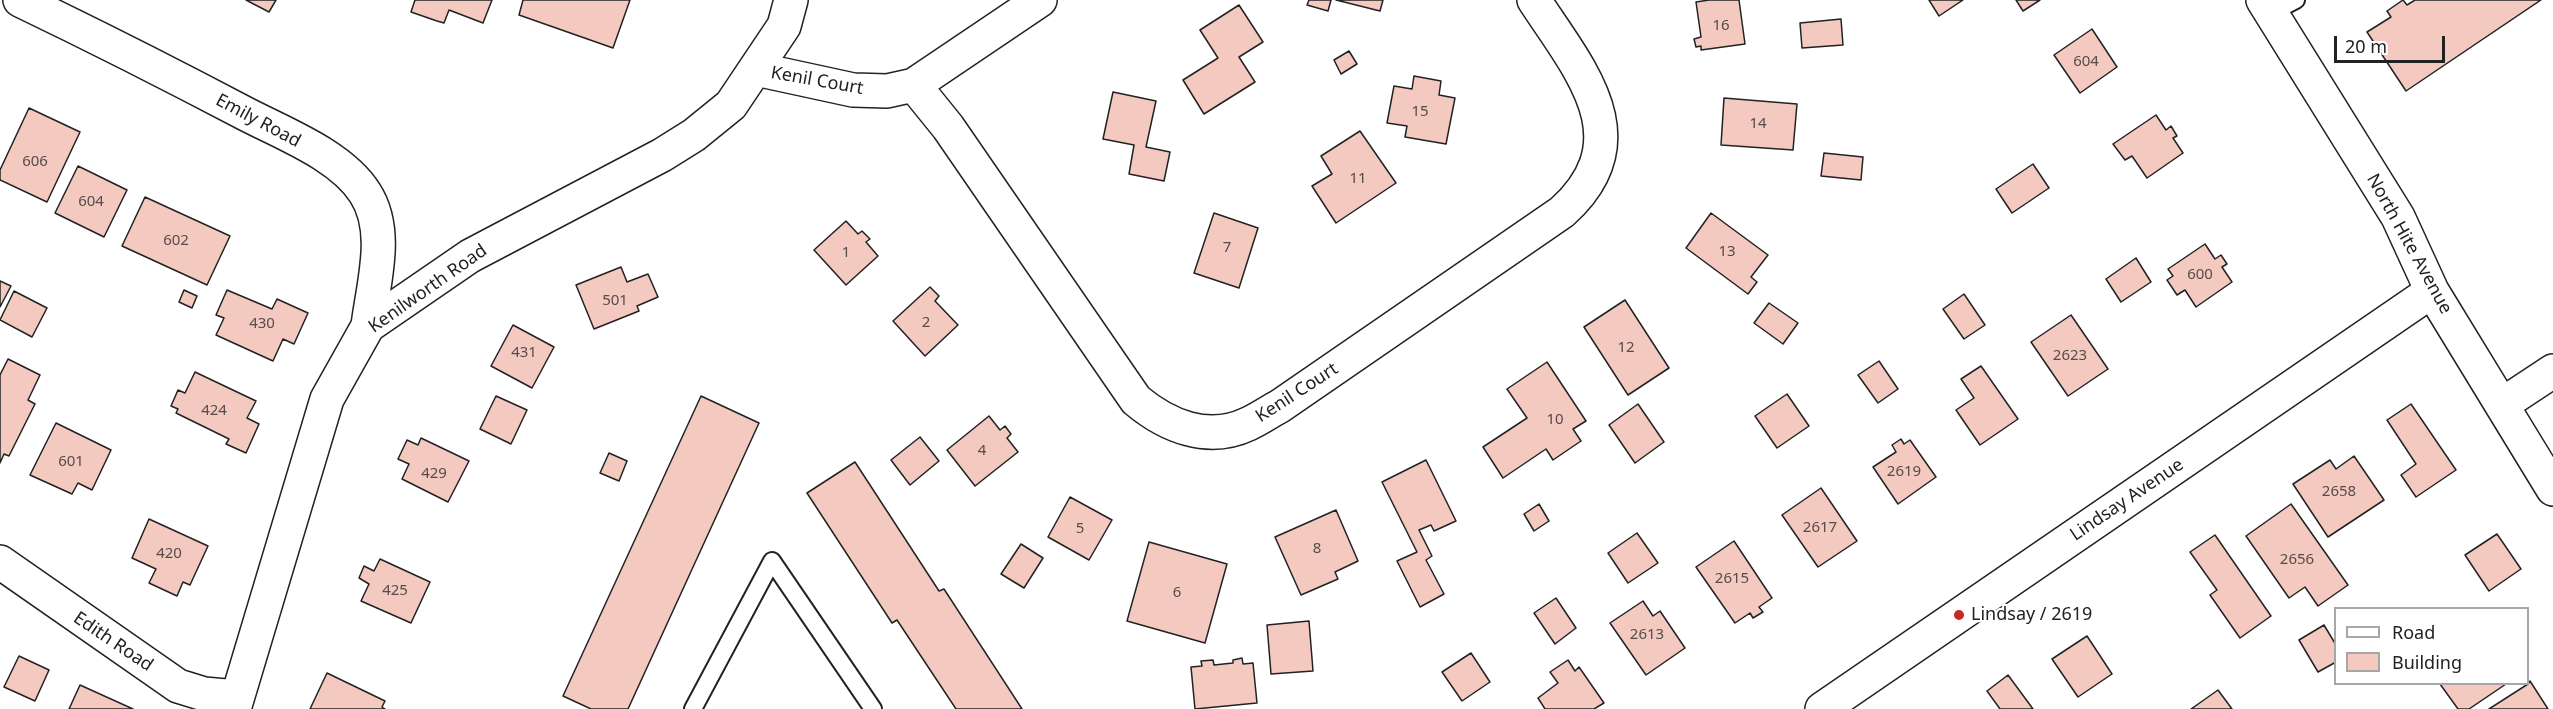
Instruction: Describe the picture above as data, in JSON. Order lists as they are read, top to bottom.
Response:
{
  "streets": {
    "street": [
      "Kenil Court",
      "Emily Road",
      "North Hite Avenue",
      "Kenilworth Road",
      "Lindsay Avenue",
      "Edith Road"
    ]
  },
  "crossings": [
    ["Kenil Court", "Kenilworth Road"],
    ["Emily Road", "Kenilworth Road"],
    ["North Hite Avenue", "Lindsay Avenue"],
    ["Kenilworth Road", "Edith Road"]
  ],
  "places": ["Lindsay / 2619"],
  "house_numbers": [
    "16",
    "604",
    "15",
    "14",
    "606",
    "11",
    "604",
    "602",
    "7",
    "13",
    "1",
    "600",
    "501",
    "2",
    "430",
    "12",
    "431",
    "2623",
    "424",
    "10",
    "4",
    "601",
    "2619",
    "429",
    "2658",
    "2617",
    "5",
    "8",
    "420",
    "2656",
    "2615",
    "425",
    "6",
    "2613"
  ],
  "legend": ["Road", "Building"],
  "scale_bar": "20 m"
}
